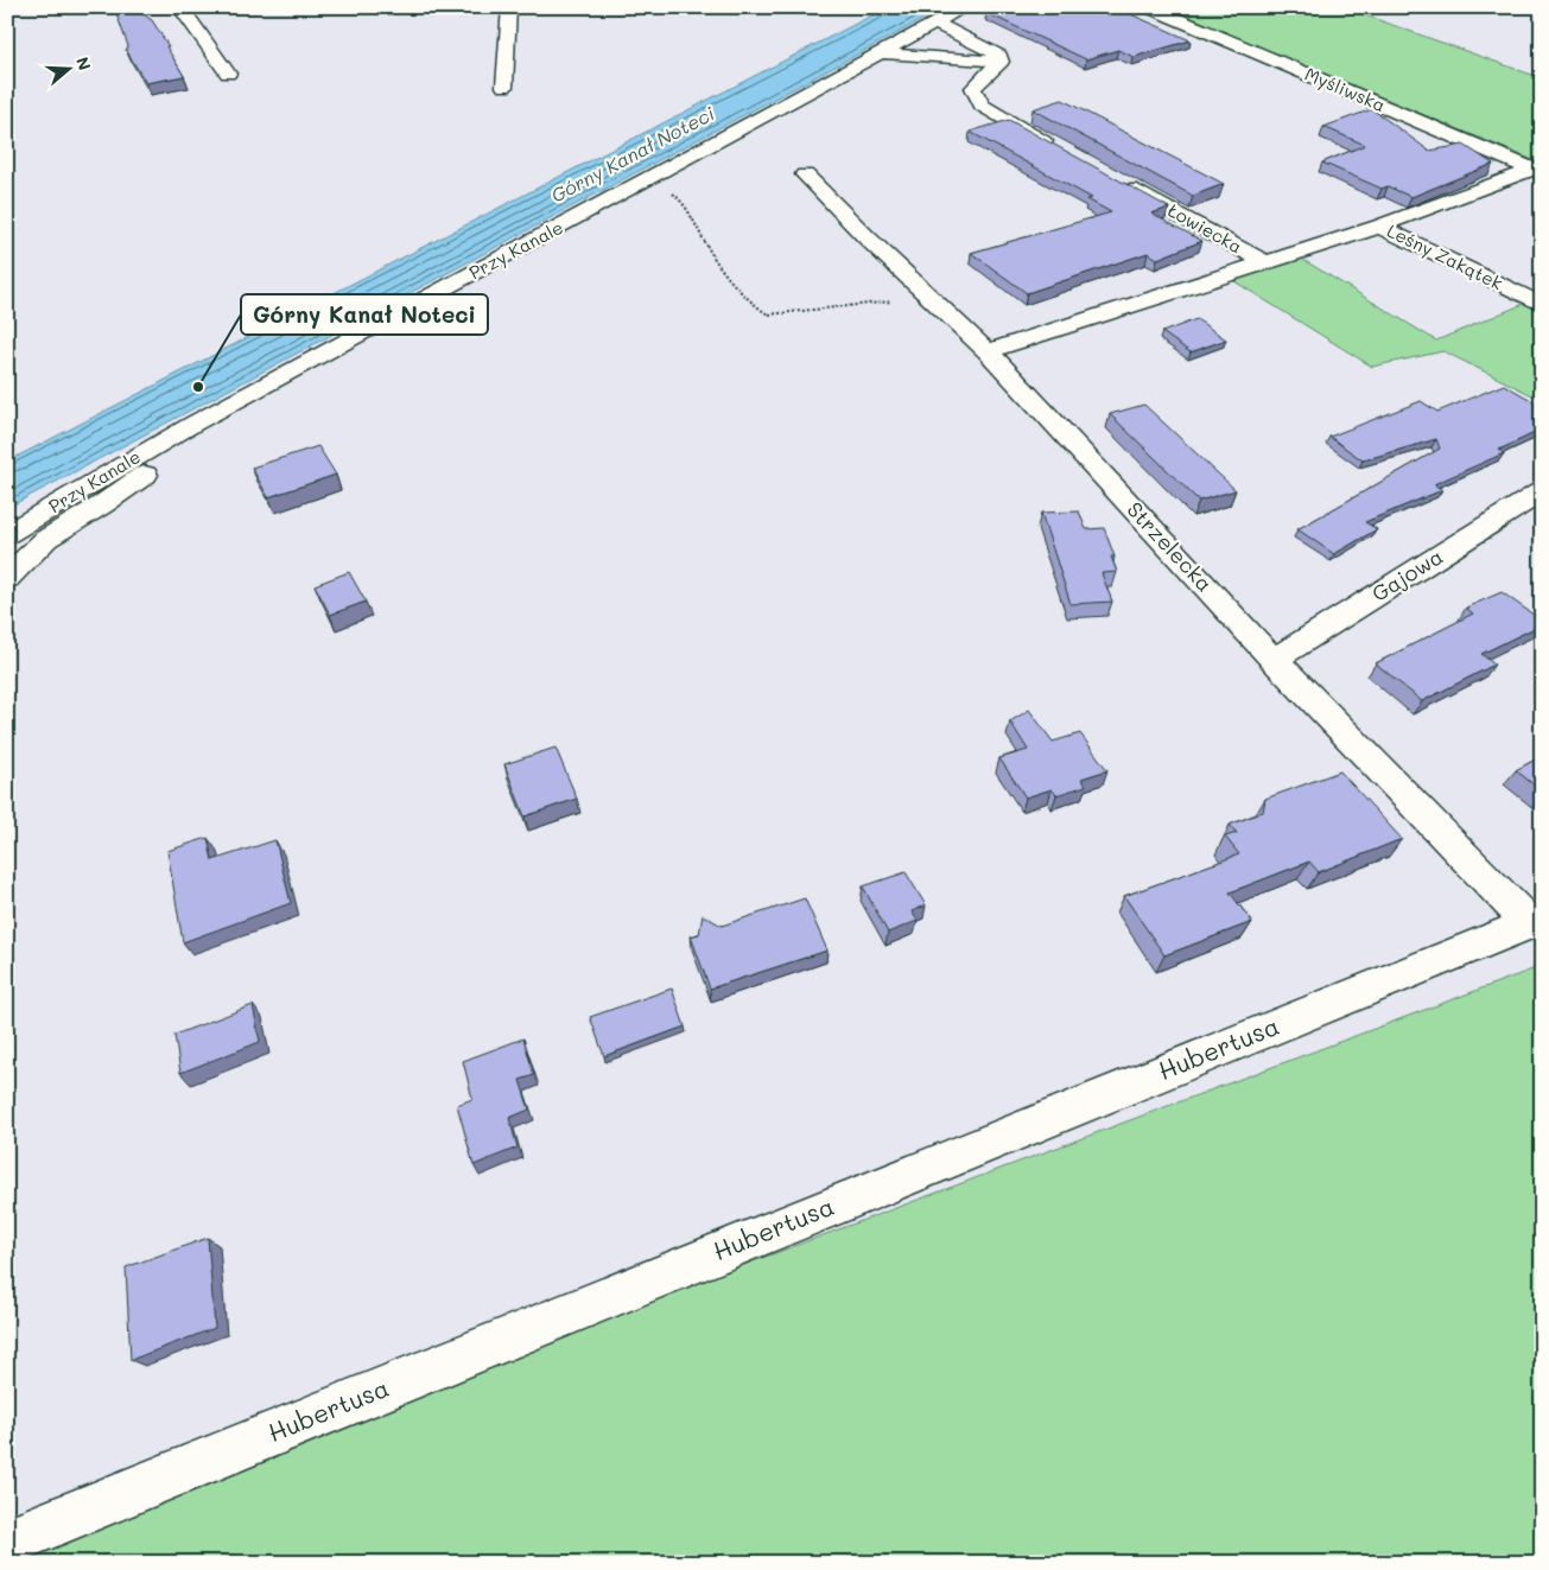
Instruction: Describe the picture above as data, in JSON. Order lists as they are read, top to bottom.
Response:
{
  "streets": {
    "street": [
      "Myśliwska",
      "Łowiecka",
      "Przy Kanale",
      "Leśny Zakątek",
      "Strzelecka",
      "Gajowa",
      "Hubertusa"
    ]
  },
  "crossings": [
    ["Strzelecka", "Gajowa"],
    ["Strzelecka", "Hubertusa"]
  ],
  "water": ["Górny Kanał Noteci"],
  "places": ["Górny Kanał Noteci"],
  "north": "right"
}
